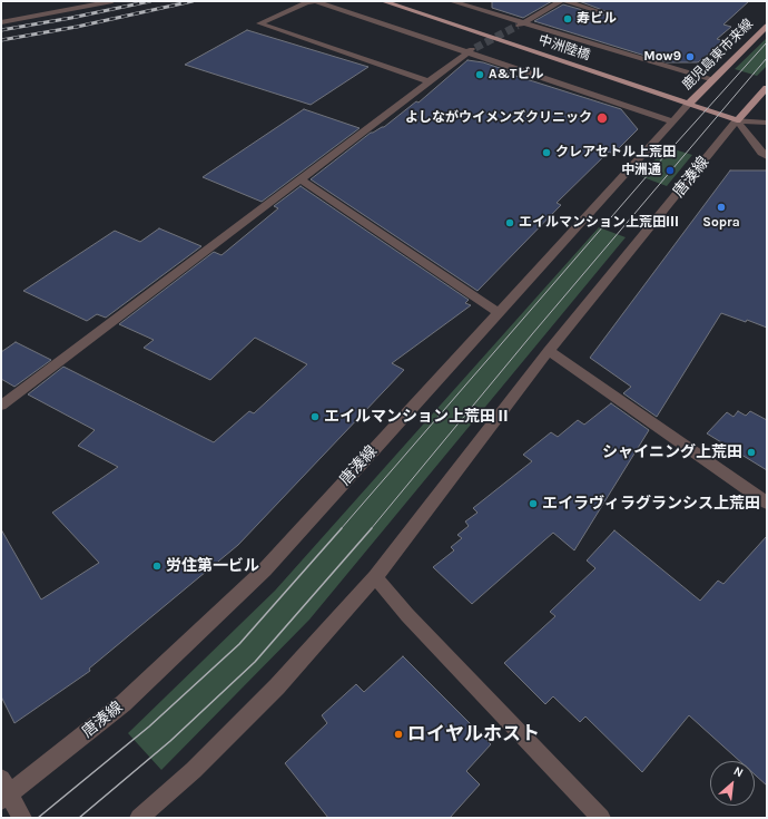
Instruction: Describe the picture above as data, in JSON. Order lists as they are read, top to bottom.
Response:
{
  "streets": {
    "main road": ["中洲陸橋", "鹿児島東市来線"],
    "street": ["唐湊線"]
  },
  "crossings": [
    ["中洲陸橋", "鹿児島東市来線"],
    ["中洲陸橋", "唐湊線"],
    ["鹿児島東市来線", "唐湊線"]
  ],
  "places": [
    "寿ビル",
    "Mow9",
    "A&Tビル",
    "よしながウイメンズクリニック",
    "クレアセトル上荒田",
    "中洲通",
    "Sopra",
    "エイルマンション上荒田Ⅲ",
    "エイルマンション上荒田Ⅱ",
    "シャイニング上荒田",
    "エイラヴィラグランシス上荒田",
    "労住第一ビル",
    "ロイヤルホスト"
  ],
  "north": "top right"
}
